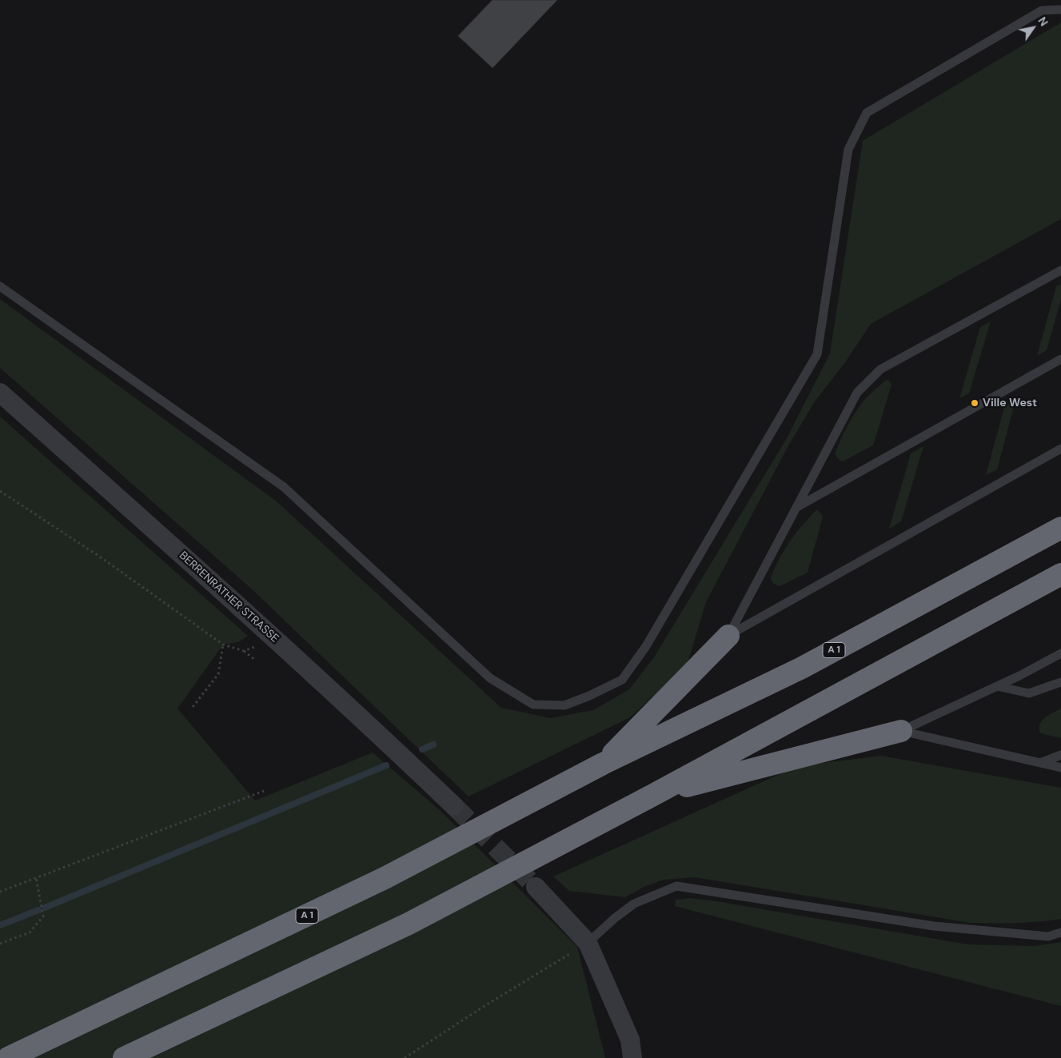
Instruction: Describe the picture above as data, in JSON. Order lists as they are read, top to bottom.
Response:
{
  "streets": {
    "highway": ["A 1"],
    "street": ["BERRENRATHER STRASSE"]
  },
  "places": ["Ville West"],
  "north": "top right"
}
